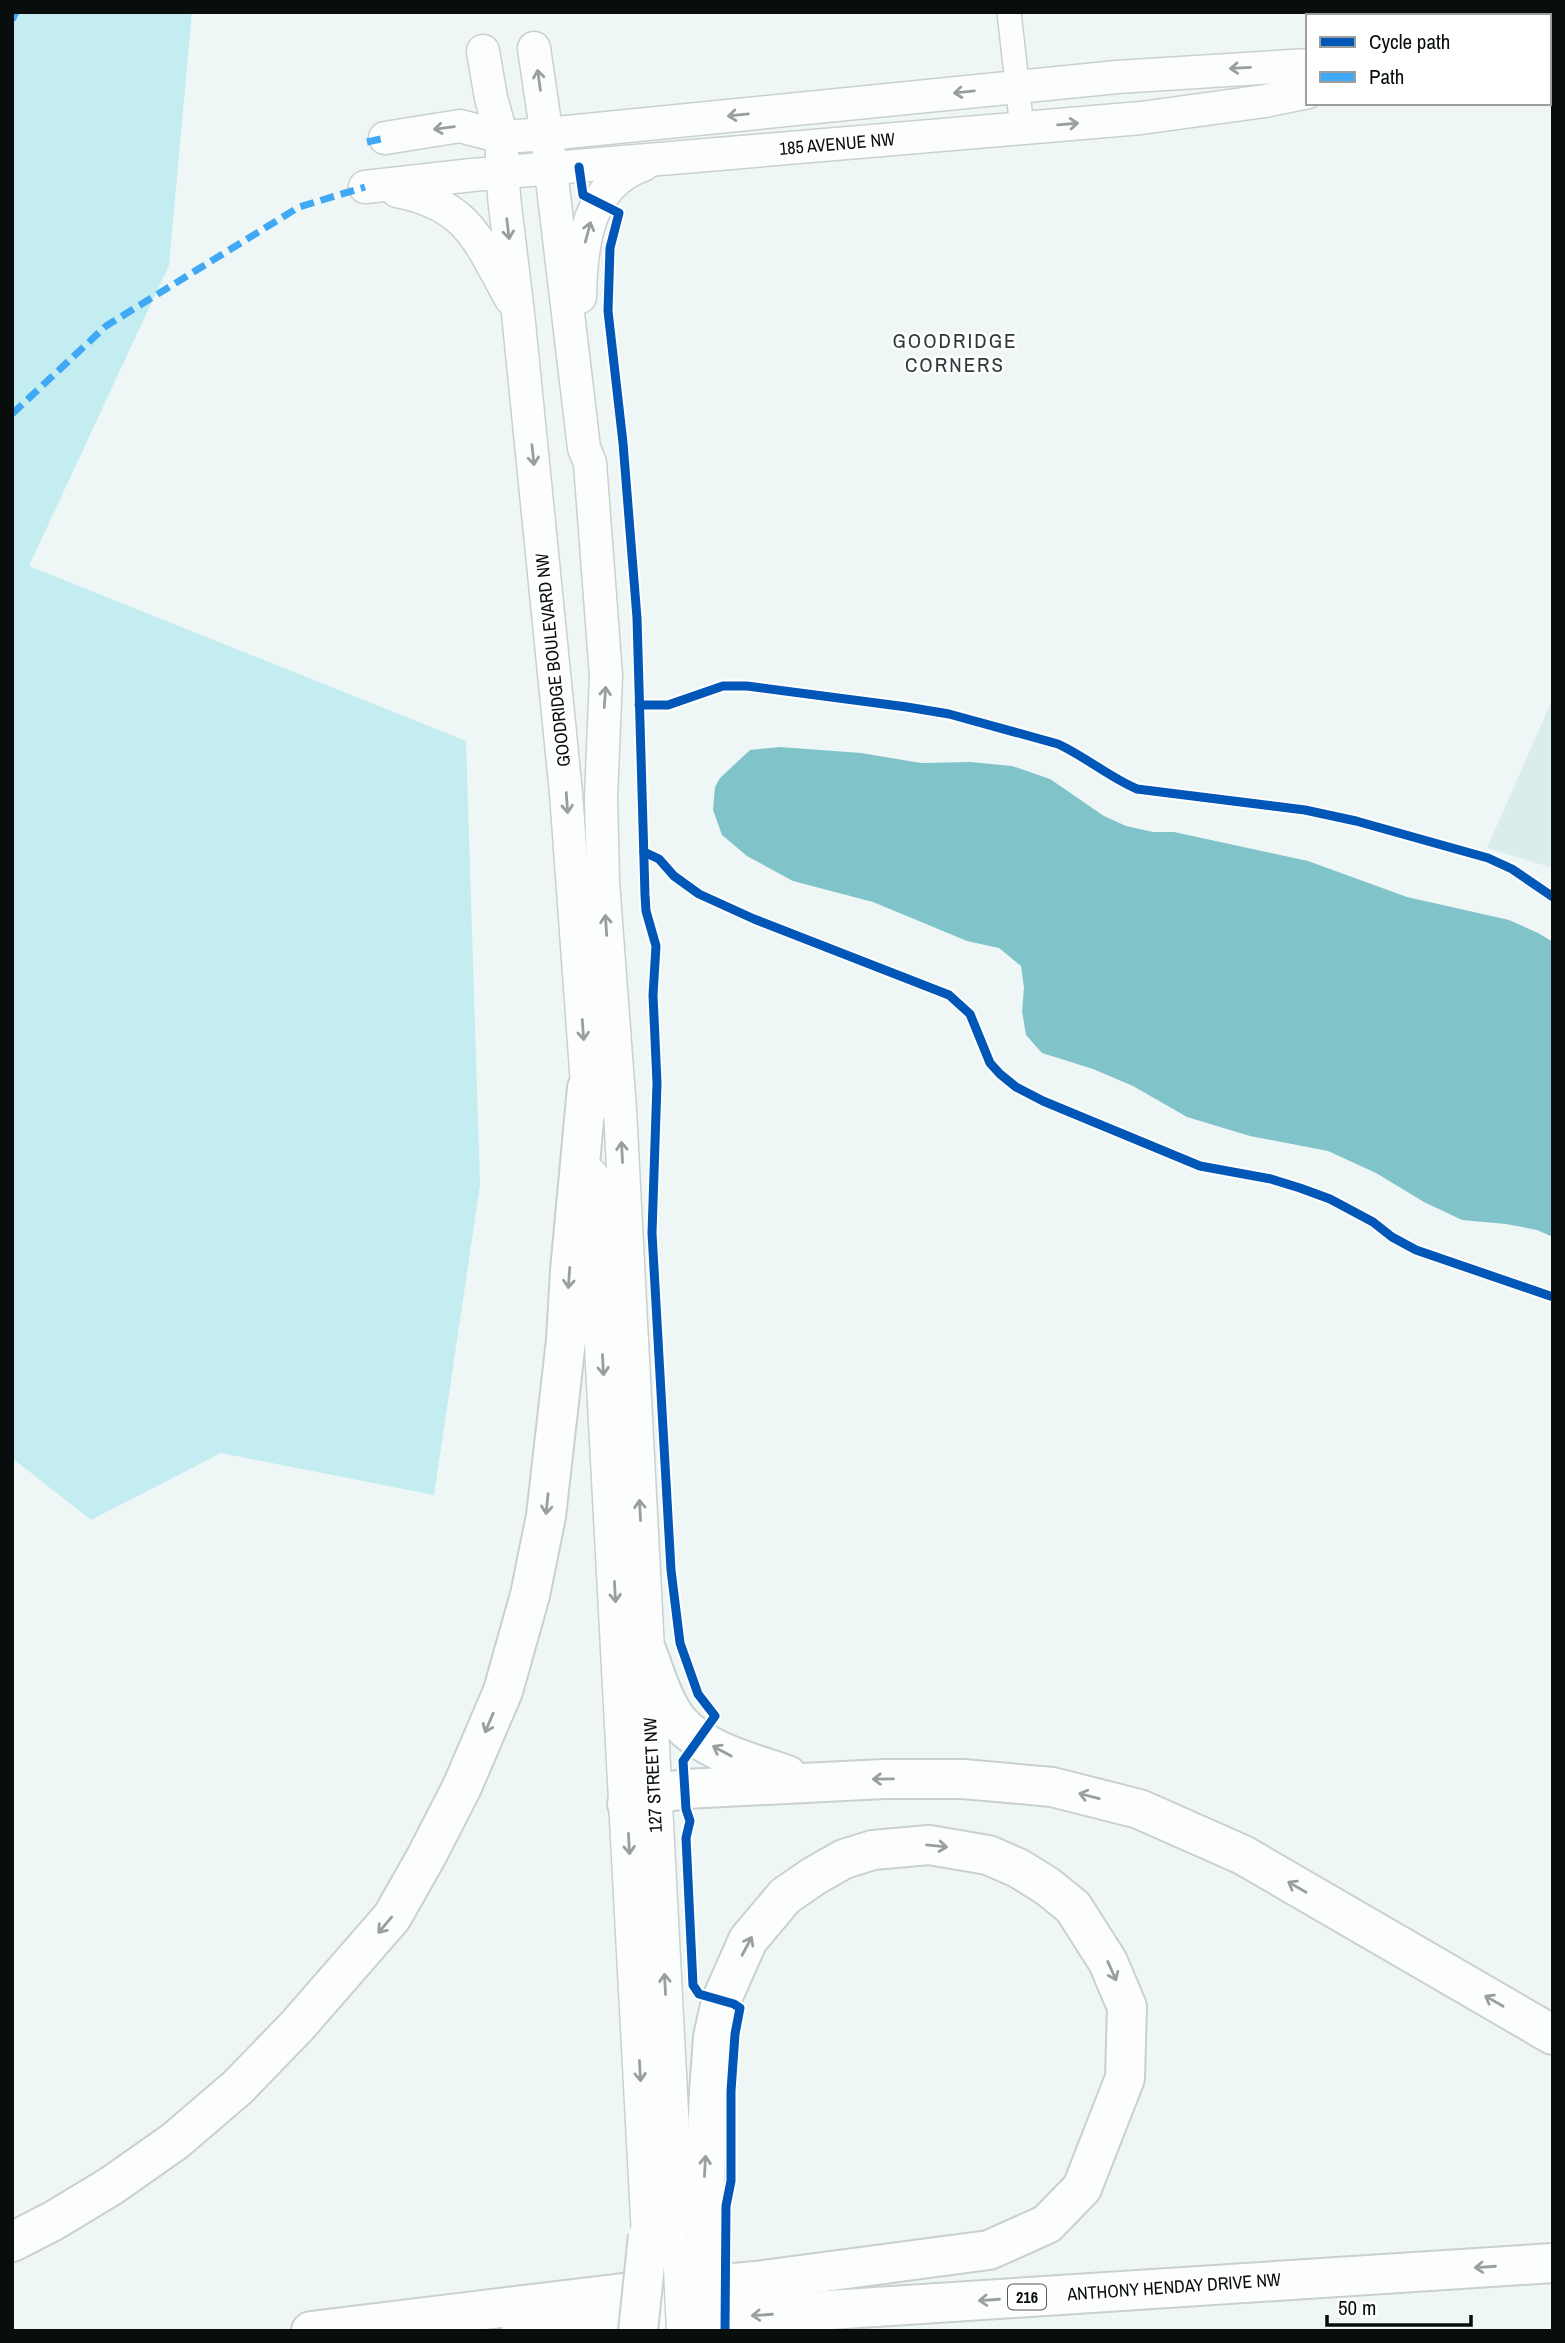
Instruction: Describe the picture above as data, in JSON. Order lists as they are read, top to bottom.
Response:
{
  "streets": {
    "highway": ["ANTHONY HENDAY DRIVE NW", "216"],
    "main road": ["185 AVENUE NW", "GOODRIDGE BOULEVARD NW", "127 STREET NW"]
  },
  "crossings": [
    ["185 AVENUE NW", "GOODRIDGE BOULEVARD NW"],
    ["GOODRIDGE BOULEVARD NW", "127 STREET NW"]
  ],
  "one_way": ["ANTHONY HENDAY DRIVE NW"],
  "districts": ["GOODRIDGE CORNERS"],
  "legend": ["Cycle path", "Path"],
  "scale_bar": "50 m"
}
